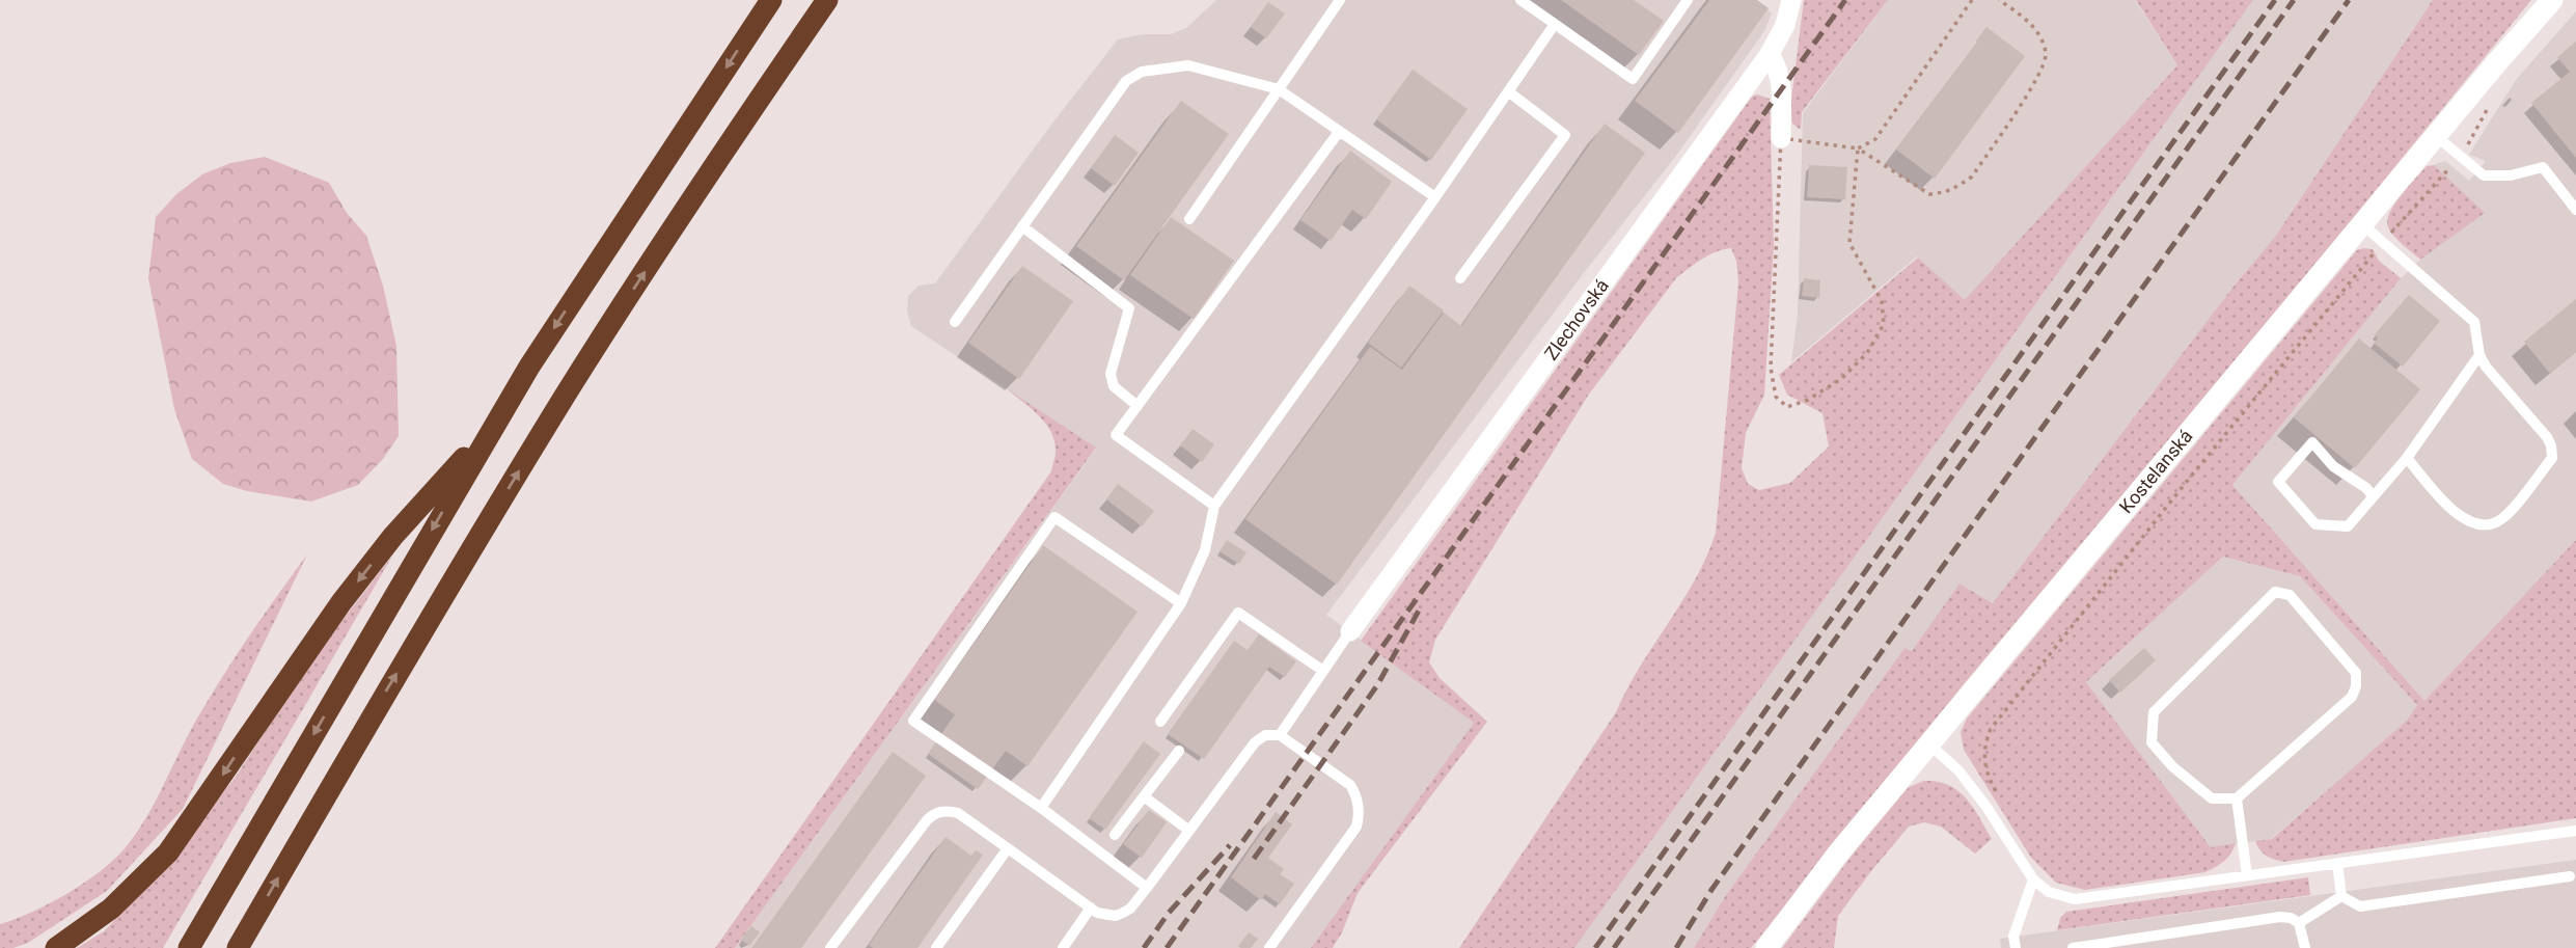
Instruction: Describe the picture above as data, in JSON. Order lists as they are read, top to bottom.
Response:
{
  "streets": {
    "main road": ["Kostelanská"],
    "street": ["Zlechovská"]
  }
}
